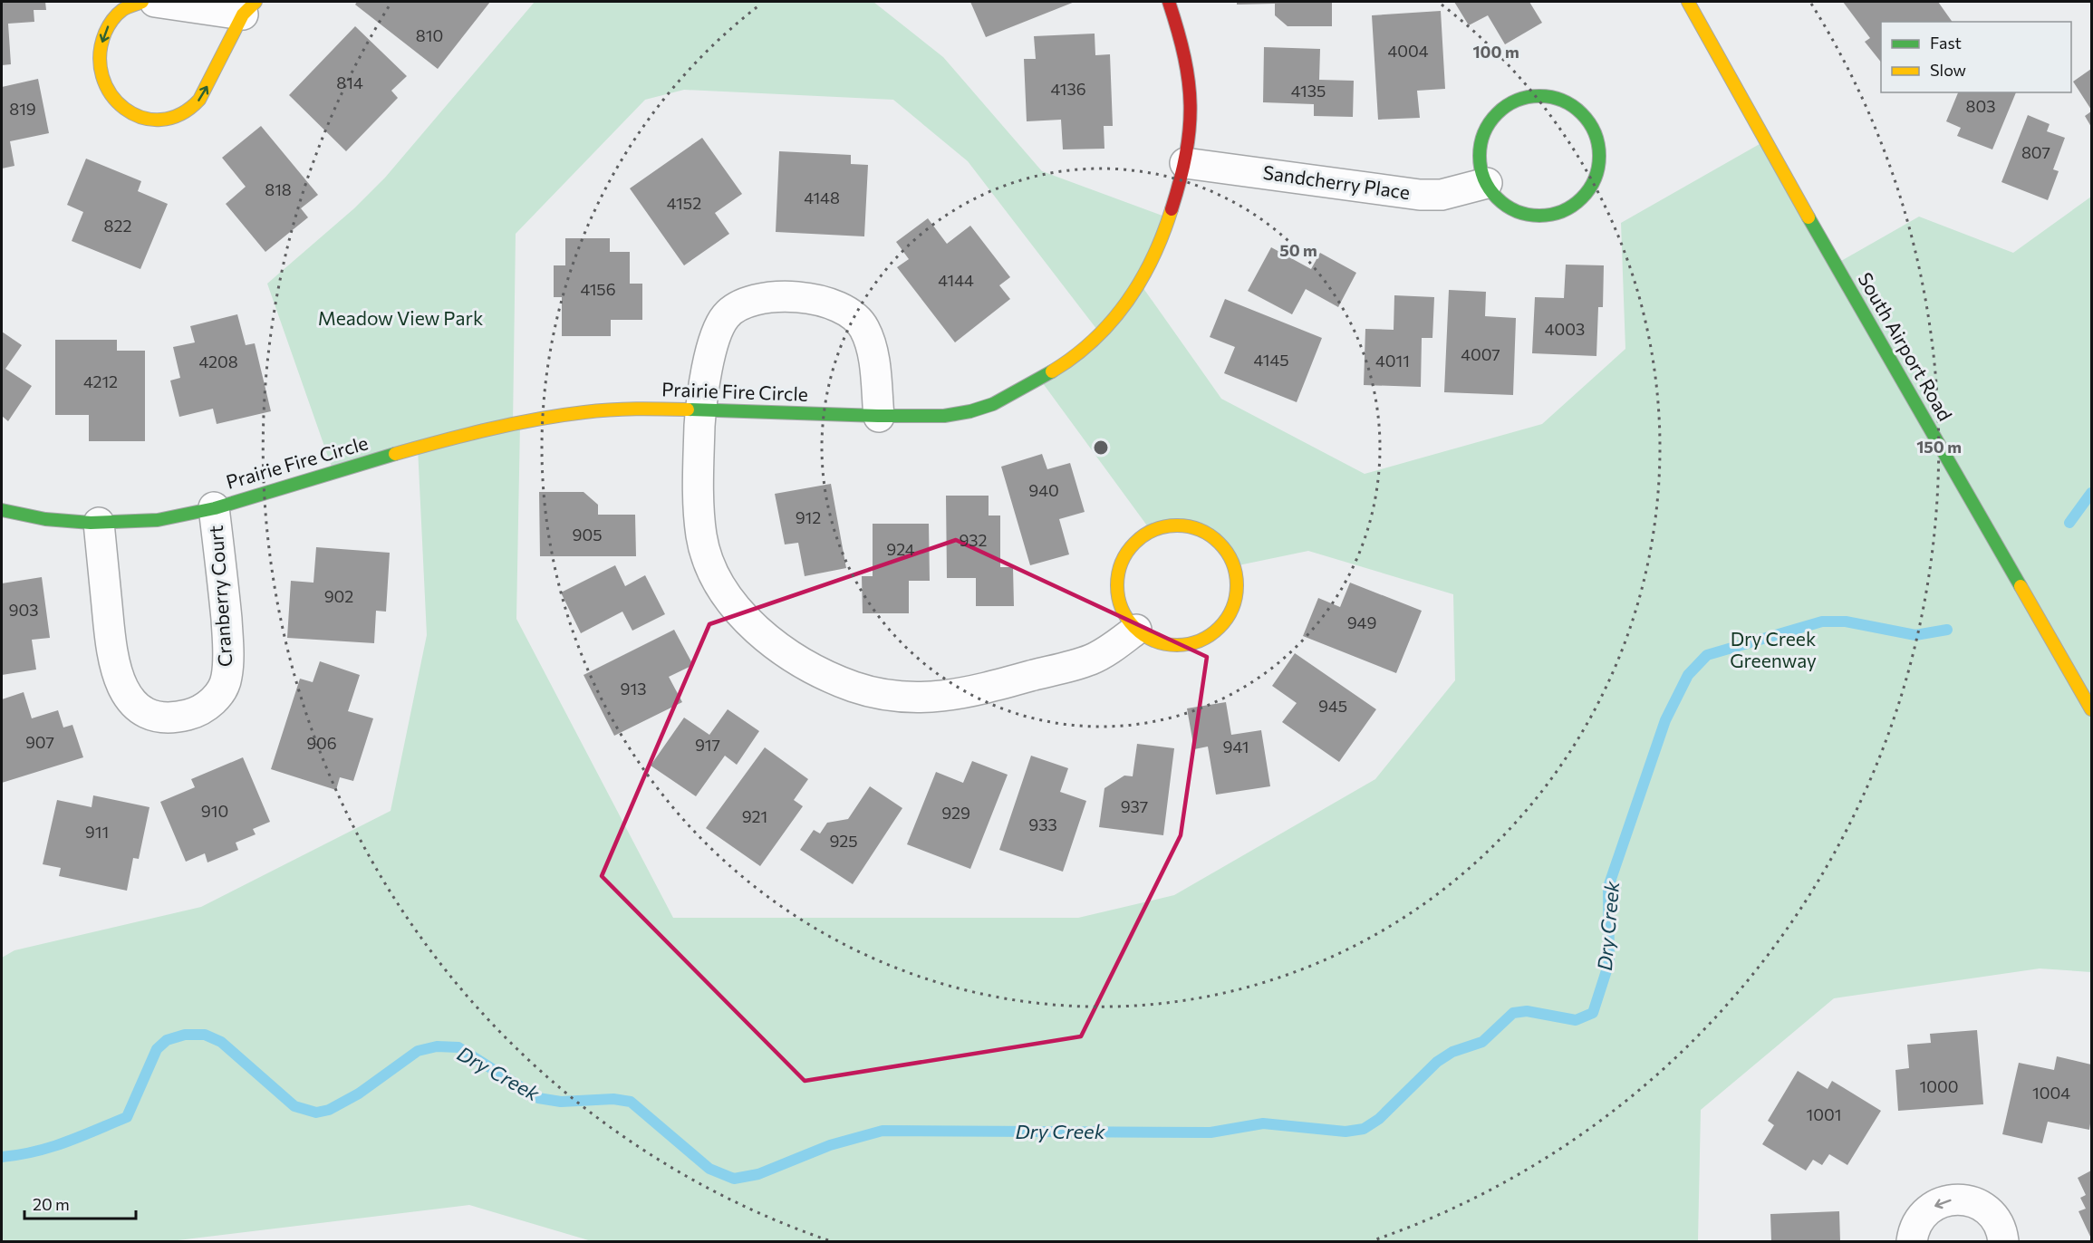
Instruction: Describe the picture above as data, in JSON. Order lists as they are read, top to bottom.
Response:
{
  "streets": {
    "street": [
      "Sandcherry Place",
      "South Airport Road",
      "Prairie Fire Circle",
      "Cranberry Court"
    ]
  },
  "crossings": [
    ["Sandcherry Place", "Prairie Fire Circle"],
    ["Prairie Fire Circle", "Cranberry Court"]
  ],
  "water": ["Dry Creek"],
  "parks": ["Meadow View Park", "Dry Creek Greenway"],
  "house_numbers": [
    "810",
    "4004",
    "814",
    "4136",
    "4135",
    "803",
    "819",
    "807",
    "818",
    "4148",
    "4152",
    "822",
    "4144",
    "4156",
    "4003",
    "4007",
    "4145",
    "4011",
    "4208",
    "4212",
    "940",
    "912",
    "905",
    "932",
    "924",
    "902",
    "903",
    "949",
    "913",
    "945",
    "907",
    "906",
    "917",
    "941",
    "937",
    "910",
    "929",
    "921",
    "933",
    "911",
    "925",
    "1000",
    "1004",
    "1001"
  ],
  "legend": ["Fast", "Slow"],
  "scale_bar": "20 m",
  "rings": ["100 m", "50 m", "150 m"]
}
